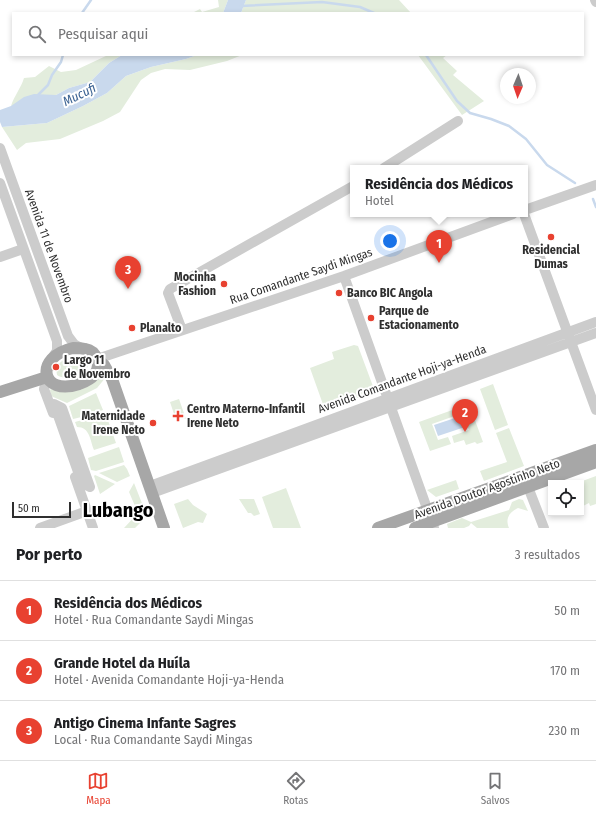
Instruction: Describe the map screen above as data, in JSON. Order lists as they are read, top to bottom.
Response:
{
  "streets": {
    "main road": ["Avenida Doutor Agostinho Neto"],
    "street": ["Avenida 11 de Novembro", "Rua Comandante Saydi Mingas", "Avenida Comandante Hoji-ya-Henda"]
  },
  "crossings": [
    ["Avenida 11 de Novembro", "Rua Comandante Saydi Mingas"]
  ],
  "districts": ["Lubango"],
  "water": ["Mucufi"],
  "places": {
    "other": [
      "Residencial Dumas",
      "Mocinha Fashion",
      "Banco BIC Angola",
      "Parque de Estacionamento",
      "Planalto",
      "Largo 11 de Novembro",
      "Maternidade Irene Neto"
    ],
    "health": ["Centro Materno-Infantil Irene Neto"]
  },
  "scale_bar": "50 m",
  "north": "bottom",
  "page": {
    "search": "Pesquisar aqui",
    "popup": ["Residência dos Médicos", "Hotel"],
    "pins": ["1", "3", "2"],
    "scale": "50 m",
    "heading": ["Por perto", "3 resultados"],
    "list": [
      {
        "mark": "1",
        "name": "Residência dos Médicos",
        "note": "Hotel · Rua Comandante Saydi Mingas",
        "value": "50 m"
      },
      {
        "mark": "2",
        "name": "Grande Hotel da Huíla",
        "note": "Hotel · Avenida Comandante Hoji-ya-Henda",
        "value": "170 m"
      },
      {
        "mark": "3",
        "name": "Antigo Cinema Infante Sagres",
        "note": "Local · Rua Comandante Saydi Mingas",
        "value": "230 m"
      }
    ],
    "nav": ["Mapa", "Rotas", "Salvos"]
  }
}
